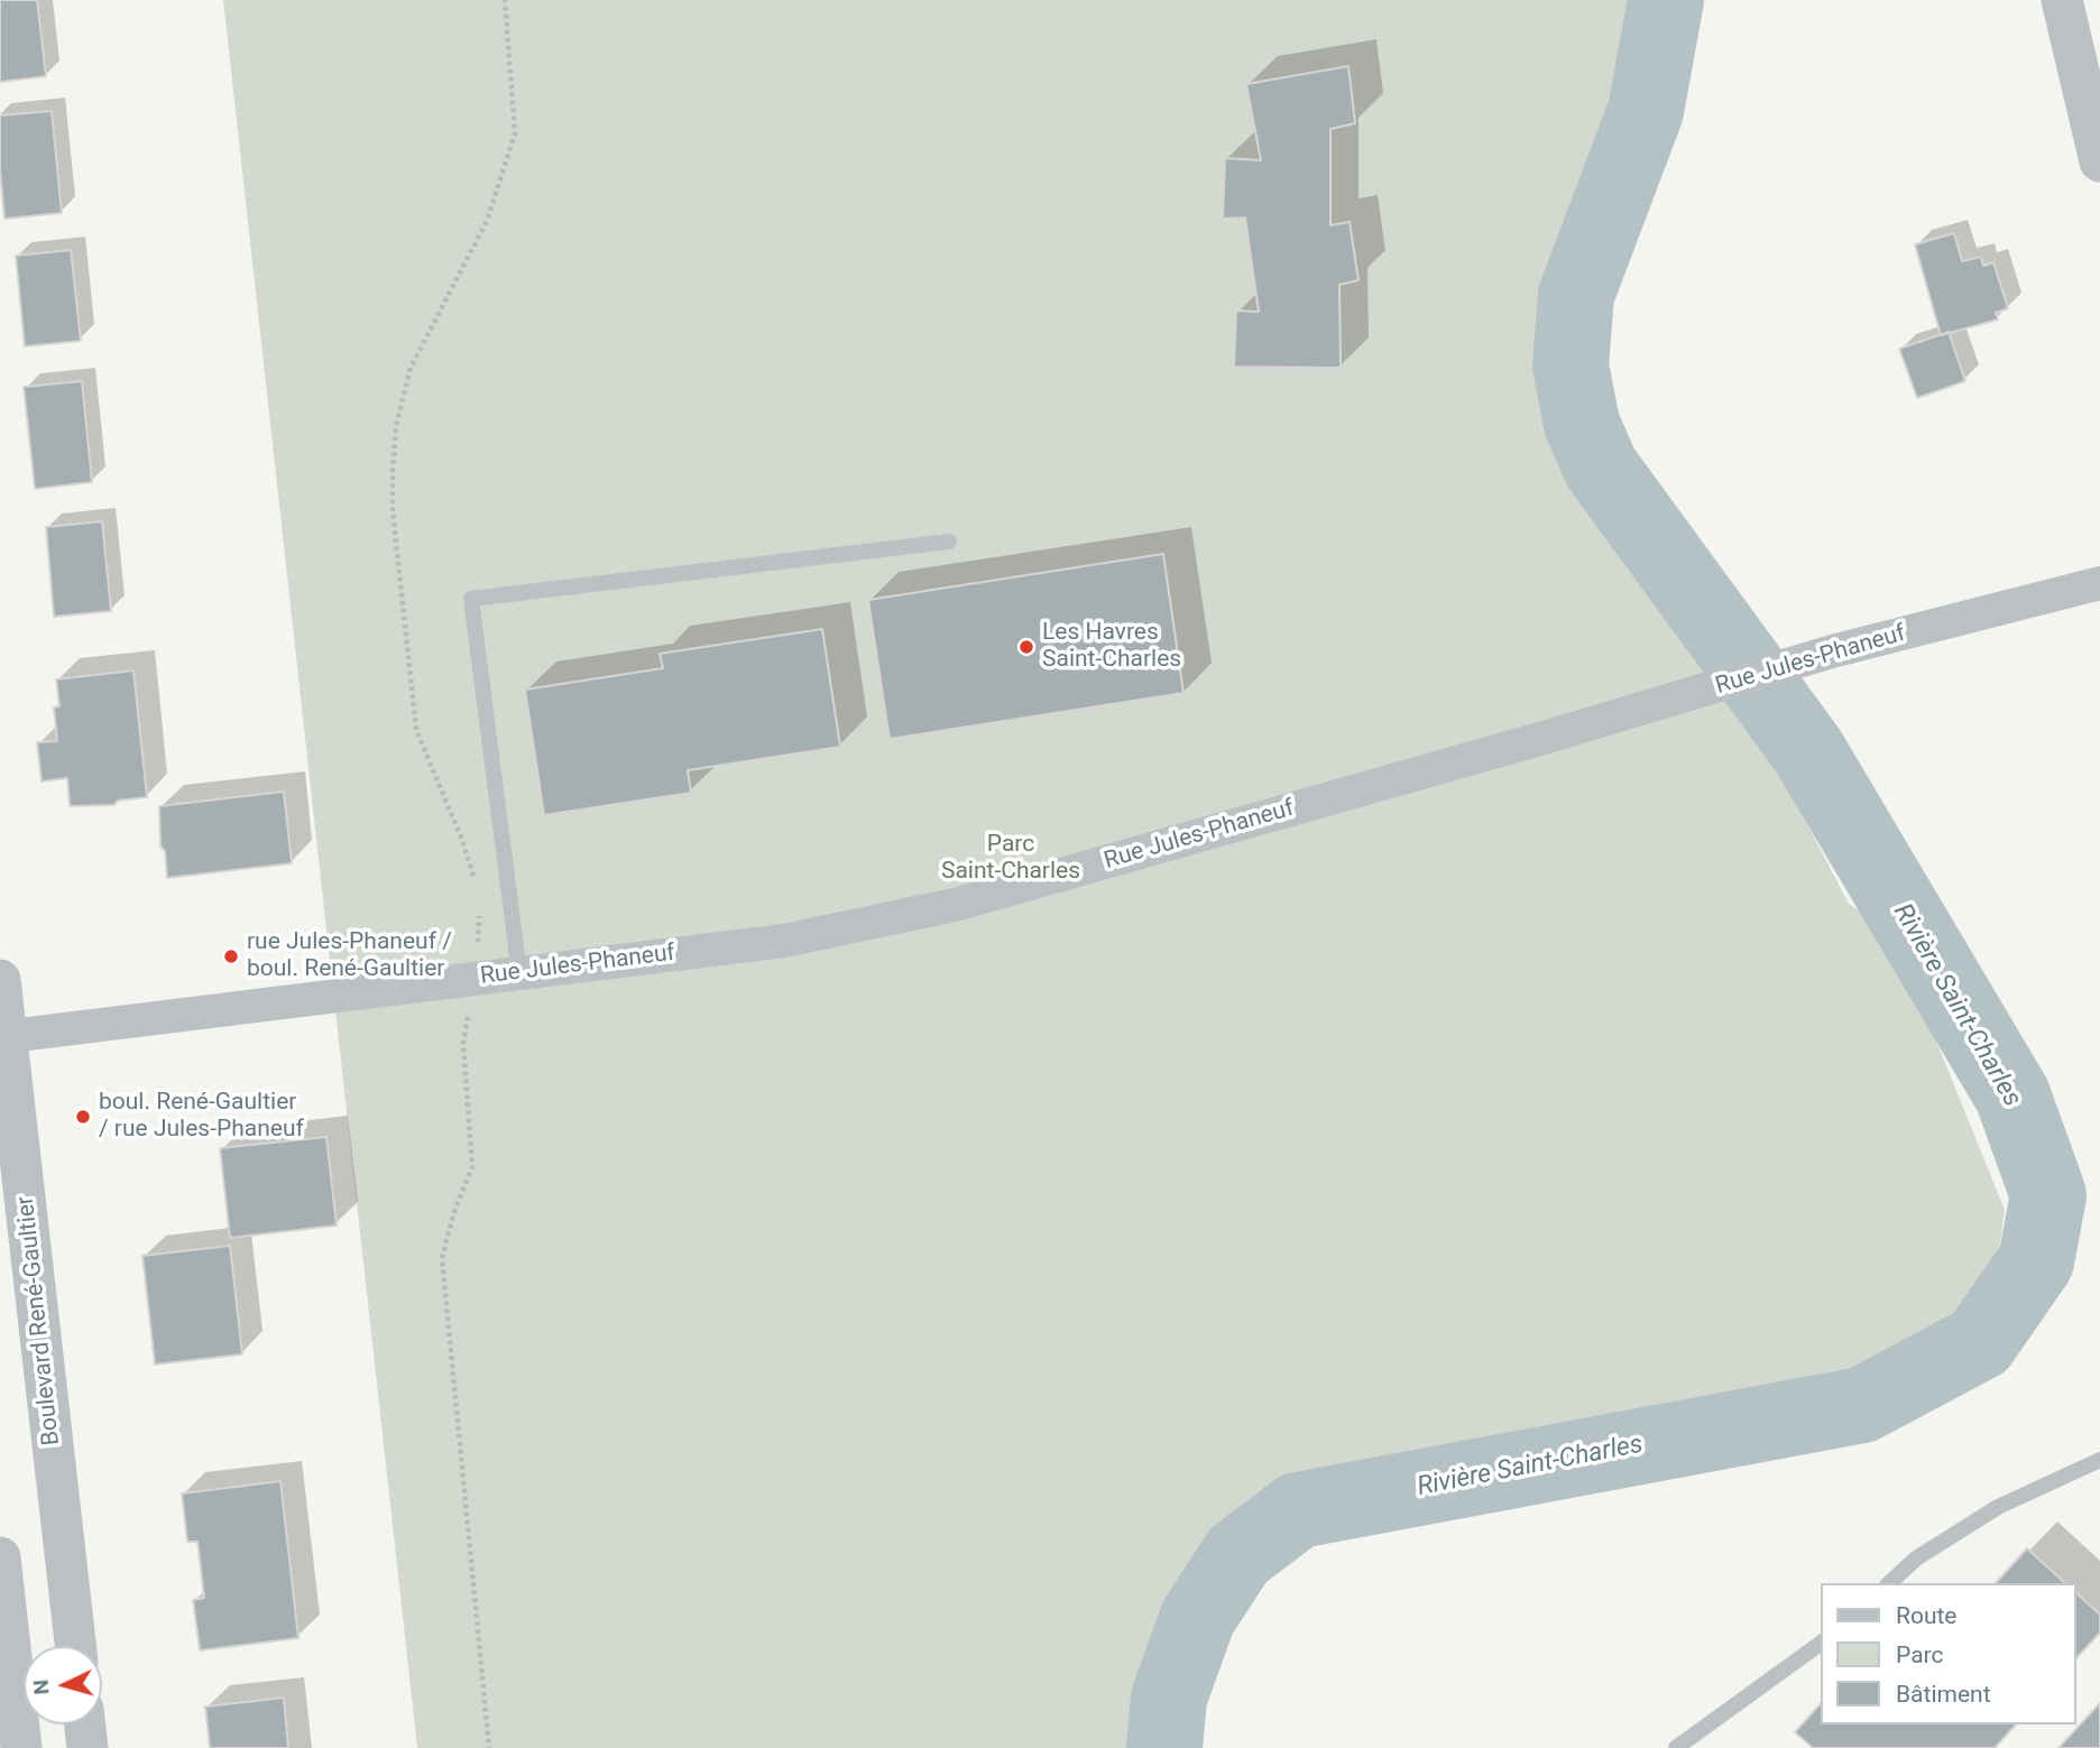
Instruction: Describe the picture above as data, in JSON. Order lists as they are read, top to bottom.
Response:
{
  "streets": {
    "street": ["Rue Jules-Phaneuf", "Boulevard René-Gaultier"]
  },
  "crossings": [
    ["Rue Jules-Phaneuf", "Boulevard René-Gaultier"]
  ],
  "water": ["Rivière Saint-Charles"],
  "parks": ["Parc Saint-Charles"],
  "places": ["Les Havres Saint-Charles", "rue Jules-Phaneuf / boul. René-Gaultier", "boul. René-Gaultier / rue Jules-Phaneuf"],
  "legend": ["Route", "Parc", "Bâtiment"],
  "north": "left"
}
